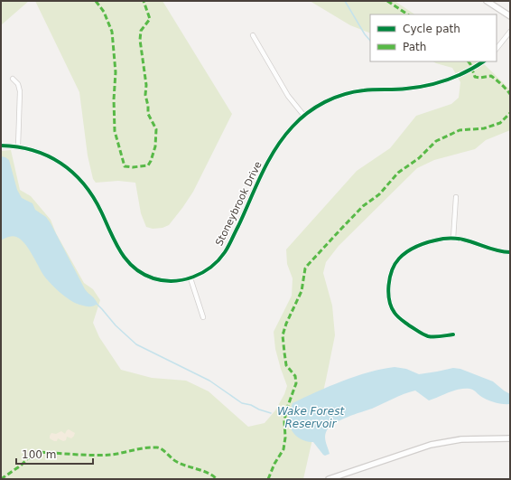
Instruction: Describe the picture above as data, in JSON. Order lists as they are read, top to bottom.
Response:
{
  "streets": {
    "street": ["Stoneybrook Drive"]
  },
  "water": ["Wake Forest Reservoir"],
  "legend": ["Cycle path", "Path"],
  "scale_bar": "100 m"
}
